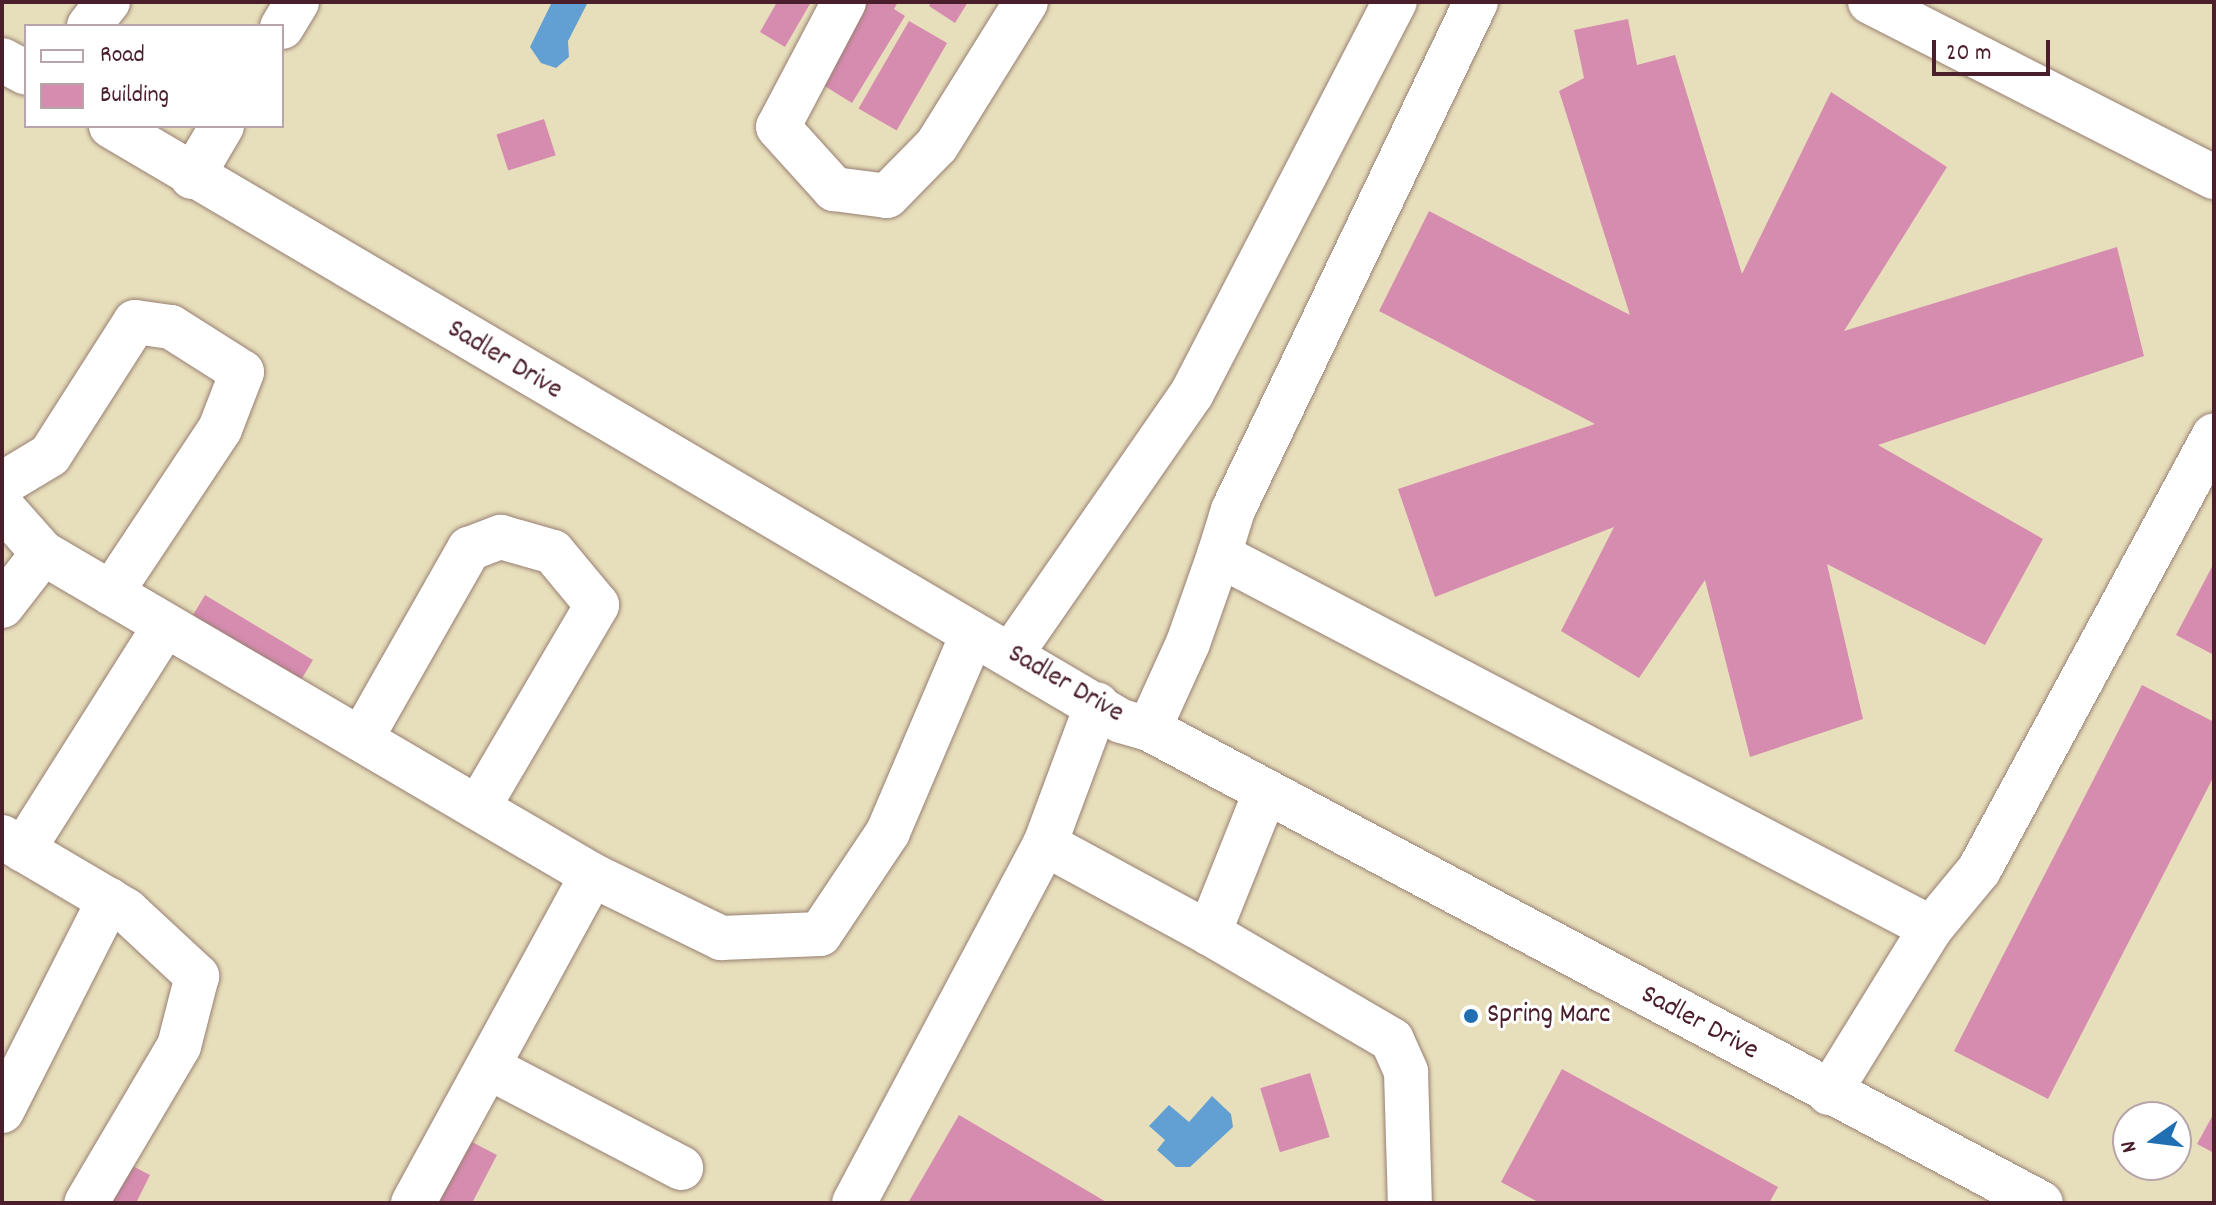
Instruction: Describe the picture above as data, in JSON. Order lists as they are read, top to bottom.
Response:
{
  "streets": {
    "street": ["Sadler Drive"]
  },
  "places": ["Spring Marc"],
  "legend": ["Road", "Building"],
  "scale_bar": "20 m",
  "north": "left"
}
